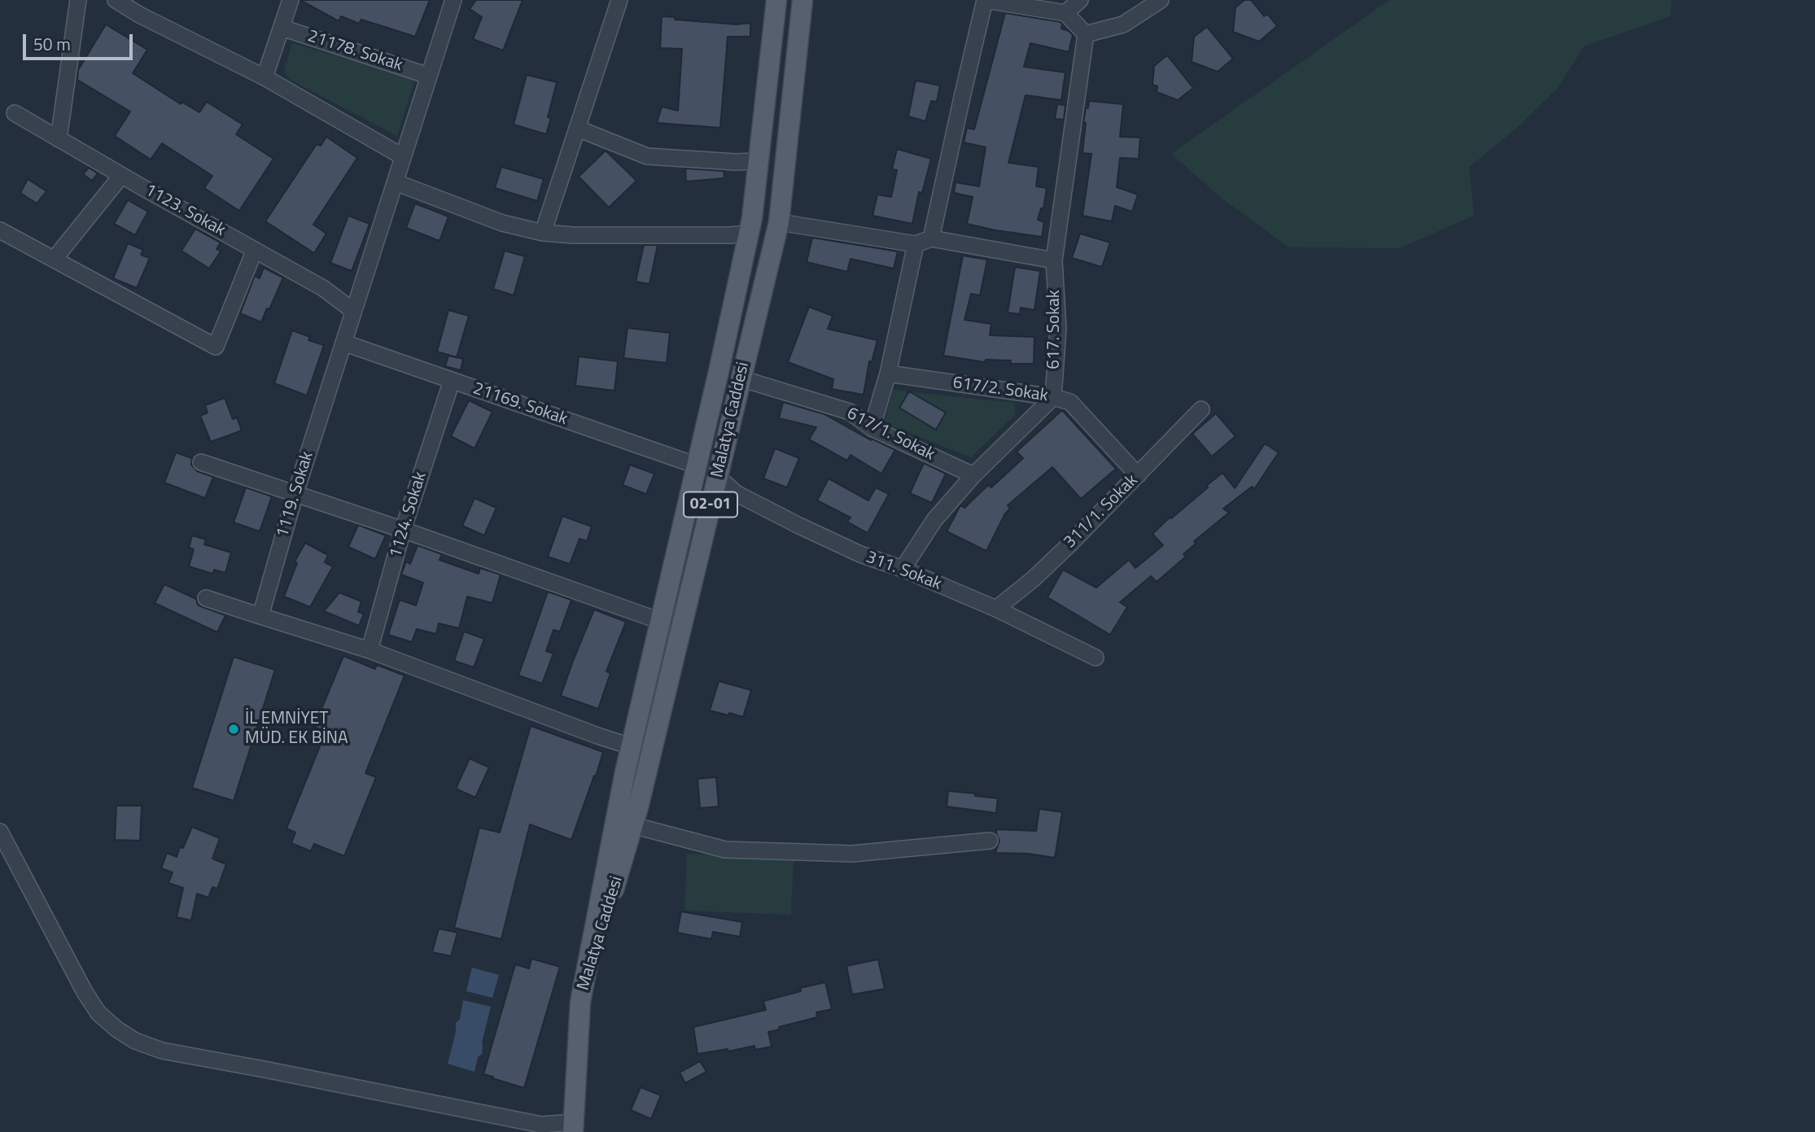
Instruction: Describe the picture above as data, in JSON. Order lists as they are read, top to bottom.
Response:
{
  "streets": {
    "main road": ["Malatya Caddesi", "02-01"],
    "street": [
      "21178. Sokak",
      "1123. Sokak",
      "617. Sokak",
      "617/2. Sokak",
      "21169. Sokak",
      "617/1. Sokak",
      "1119. Sokak",
      "311/1. Sokak",
      "1124. Sokak",
      "311. Sokak"
    ]
  },
  "crossings": [
    ["21178. Sokak", "1119. Sokak"],
    ["1123. Sokak", "1119. Sokak"],
    ["617. Sokak", "617/2. Sokak"],
    ["617/2. Sokak", "311/1. Sokak"],
    ["21169. Sokak", "Malatya Caddesi"],
    ["21169. Sokak", "1119. Sokak"],
    ["21169. Sokak", "1124. Sokak"],
    ["Malatya Caddesi", "617/1. Sokak"],
    ["Malatya Caddesi", "02-01"],
    ["Malatya Caddesi", "311. Sokak"],
    ["311/1. Sokak", "311. Sokak"]
  ],
  "places": ["İL EMNİYET MÜD. EK BİNA"],
  "scale_bar": "50 m"
}
